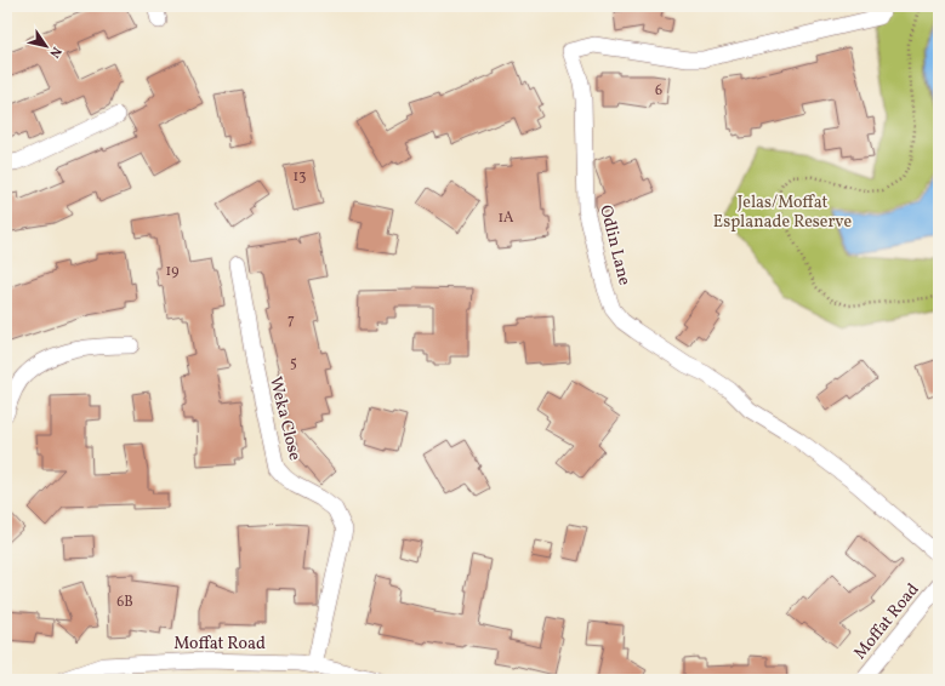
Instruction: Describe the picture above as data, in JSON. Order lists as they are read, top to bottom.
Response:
{
  "streets": {
    "street": ["Odlin Lane", "Weka Close", "Moffat Road"]
  },
  "crossings": [
    ["Weka Close", "Moffat Road"]
  ],
  "parks": ["Jelas/Moffat Esplanade Reserve"],
  "house_numbers": [
    "6",
    "13",
    "1A",
    "19",
    "7",
    "5",
    "6B"
  ],
  "north": "bottom right"
}
